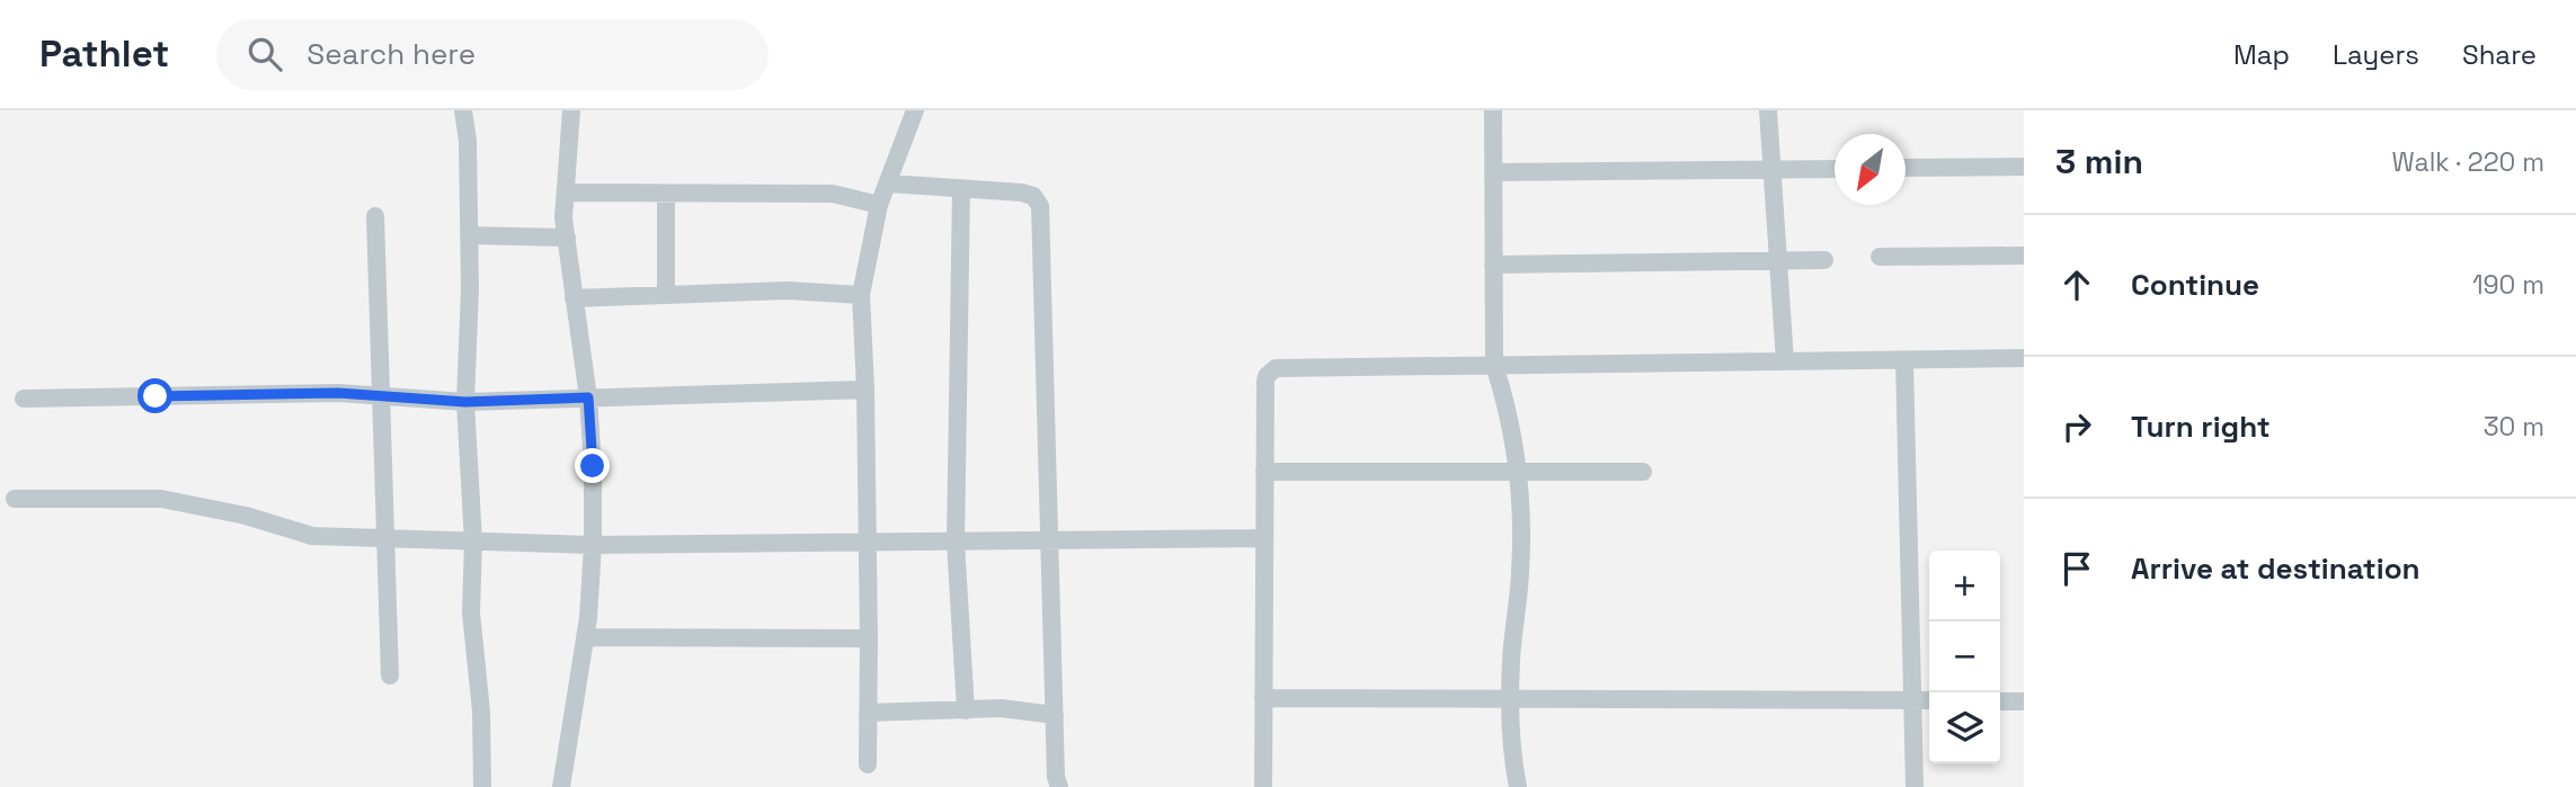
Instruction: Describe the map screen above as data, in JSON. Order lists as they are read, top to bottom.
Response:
{
  "north": "bottom left",
  "page": {
    "header": "Pathlet",
    "search": "Search here",
    "nav": ["Map", "Layers", "Share"],
    "heading": ["3 min", "Walk · 220 m"],
    "list": [
      ["Continue", "190 m"],
      ["Turn right", "30 m"],
      "Arrive at destination"
    ],
    "map_buttons": ["+", "−"]
  }
}
